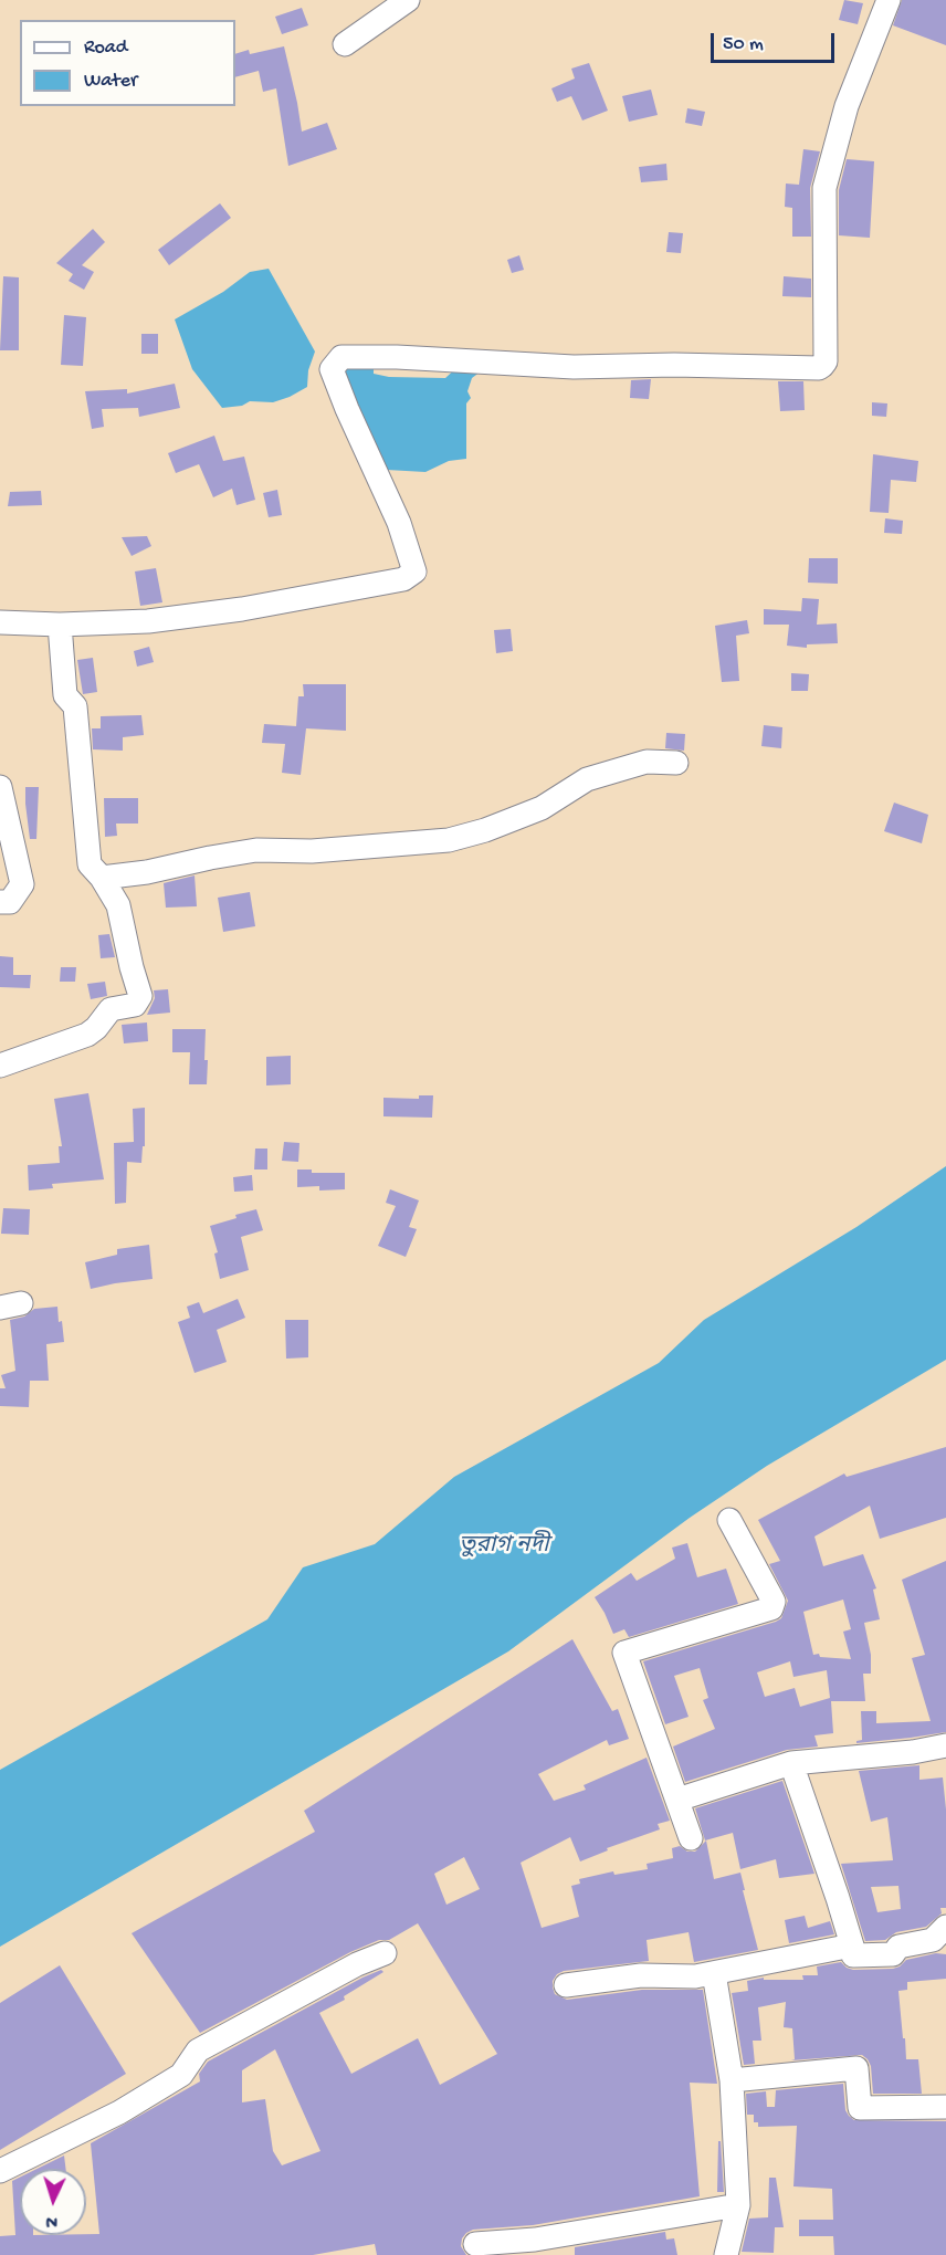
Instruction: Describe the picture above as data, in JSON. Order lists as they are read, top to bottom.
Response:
{
  "water": ["তুরাগ নদী"],
  "legend": ["Road", "Water"],
  "scale_bar": "50 m",
  "north": "bottom"
}
